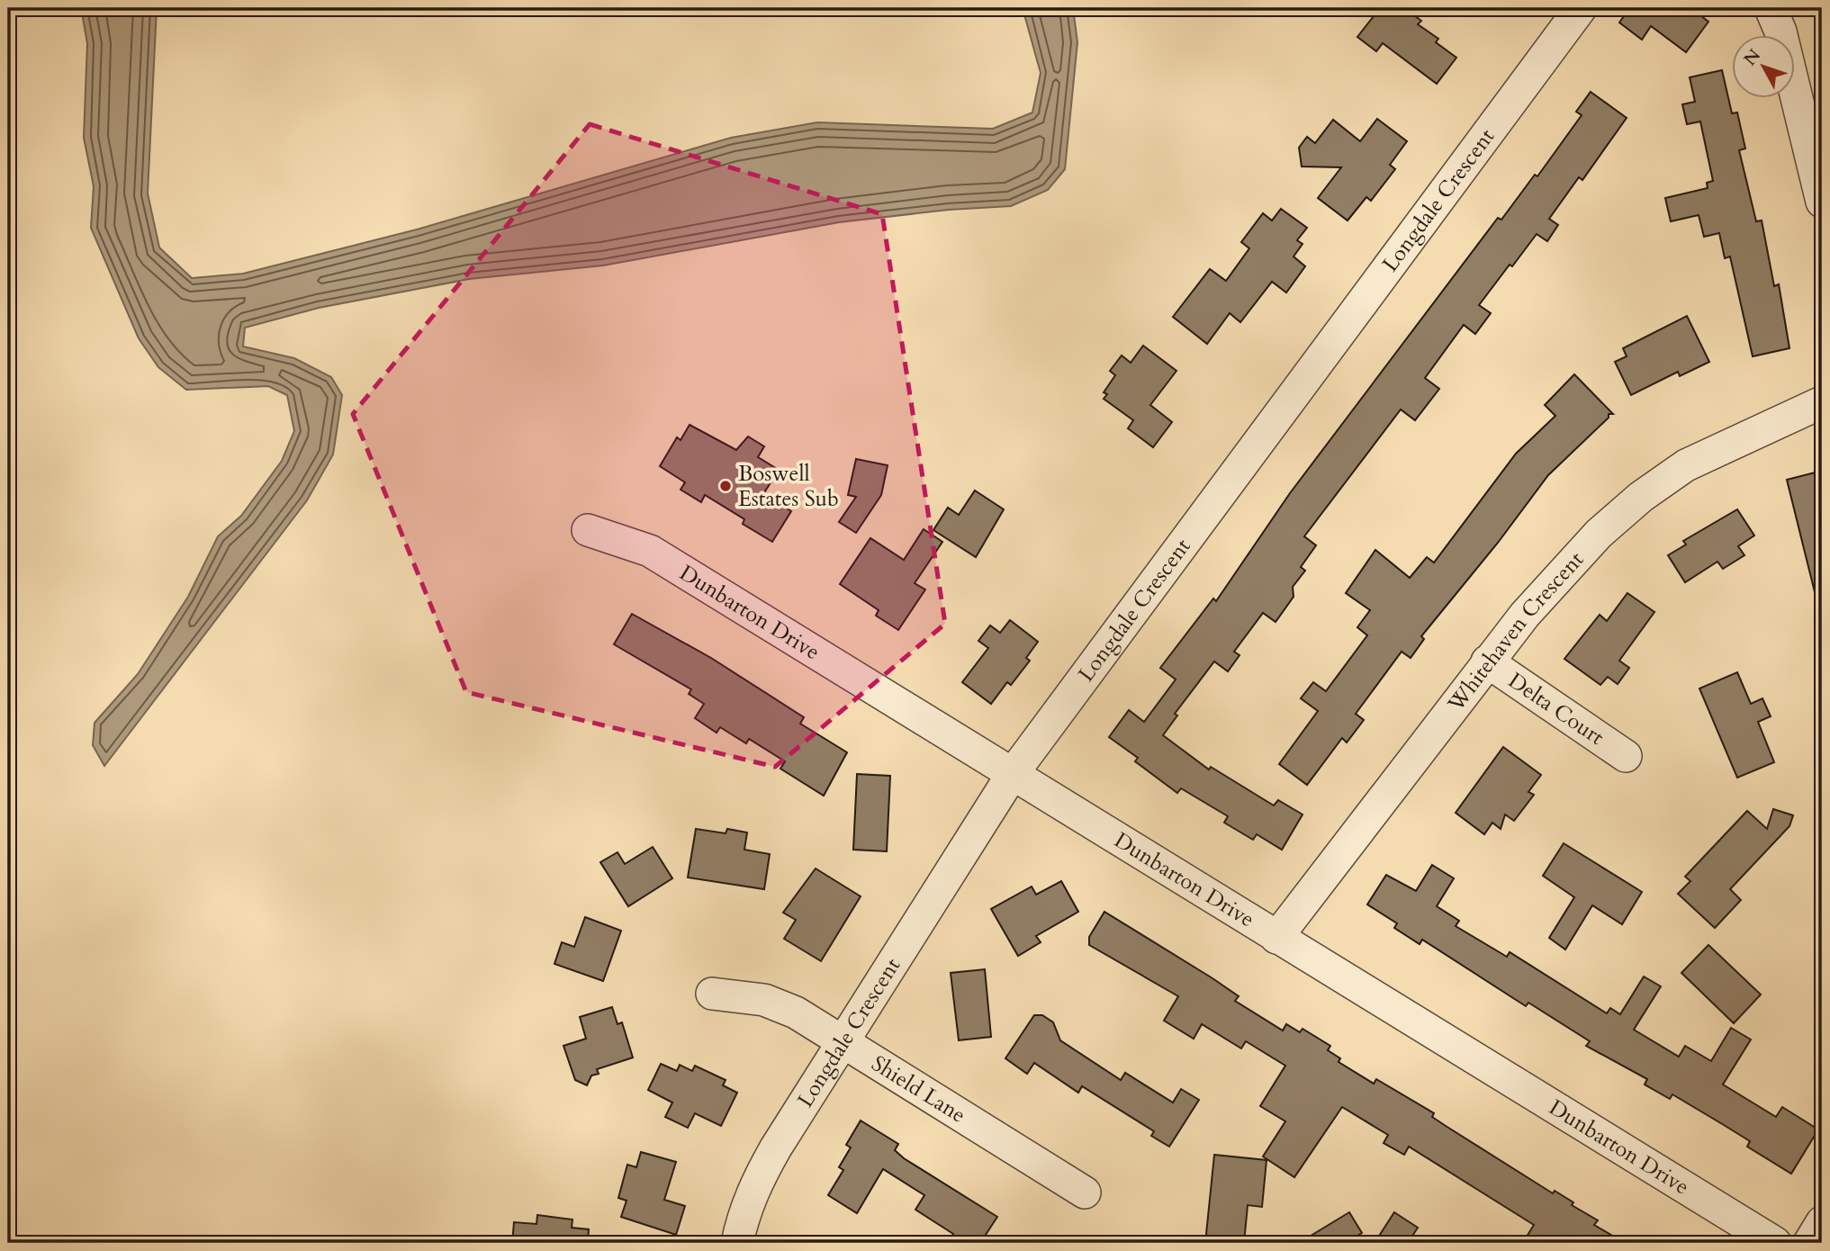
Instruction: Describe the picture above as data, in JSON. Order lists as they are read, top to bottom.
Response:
{
  "streets": {
    "street": [
      "Longdale Crescent",
      "Dunbarton Drive",
      "Whitehaven Crescent",
      "Delta Court",
      "Shield Lane"
    ]
  },
  "crossings": [
    ["Longdale Crescent", "Dunbarton Drive"],
    ["Longdale Crescent", "Shield Lane"],
    ["Dunbarton Drive", "Whitehaven Crescent"],
    ["Whitehaven Crescent", "Delta Court"]
  ],
  "places": ["Boswell Estates Sub"],
  "north": "top left"
}
